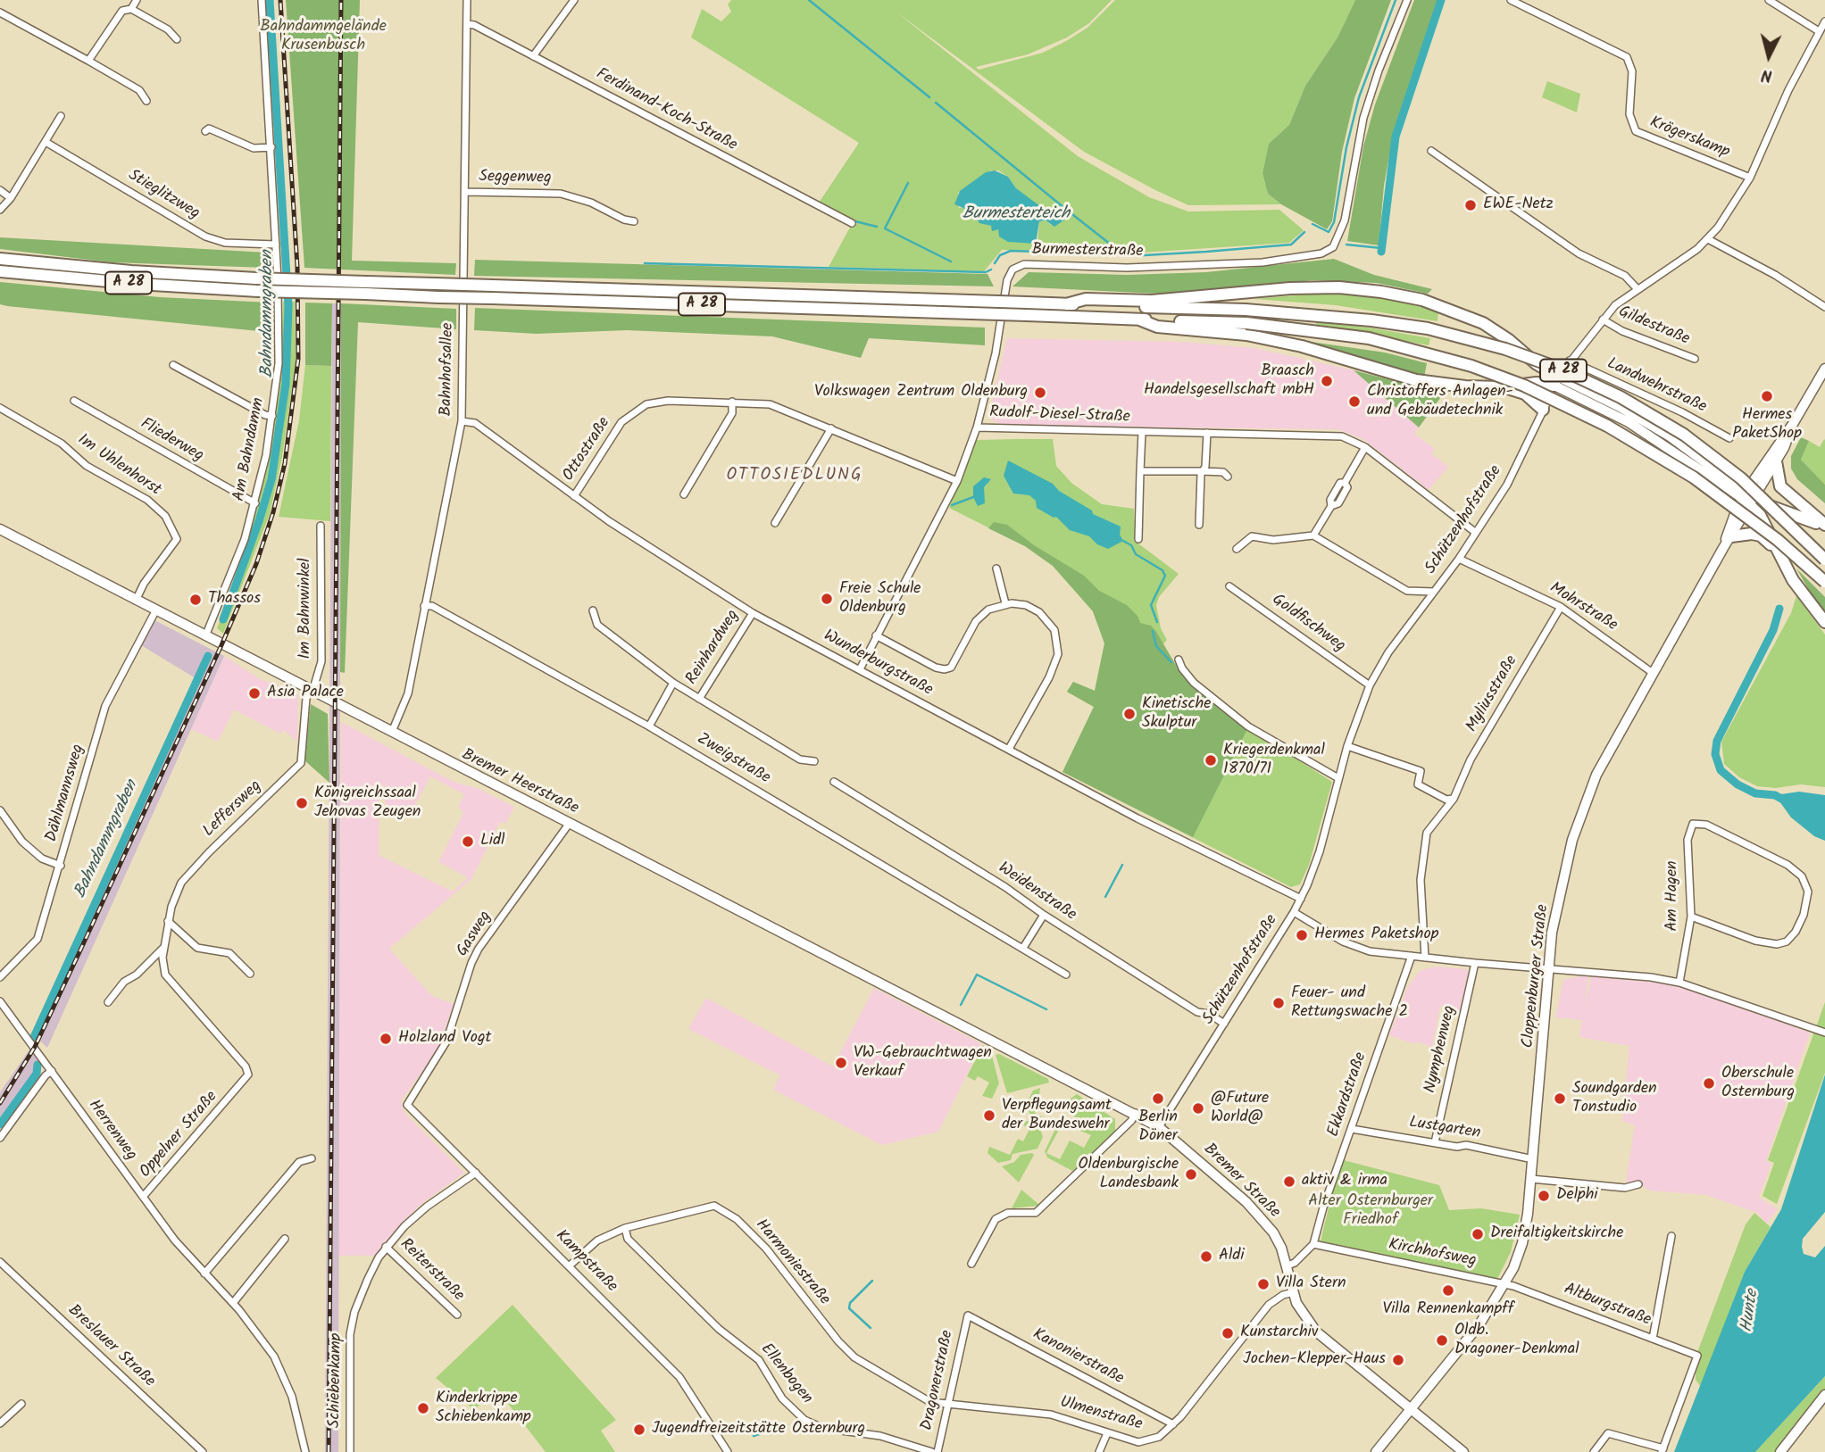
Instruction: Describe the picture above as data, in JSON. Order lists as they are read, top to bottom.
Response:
{
  "streets": {
    "highway": ["A 28"],
    "street": [
      "Ferdinand-Koch-Straße",
      "Krögerskamp",
      "Seggenweg",
      "Stieglitzweg",
      "Burmesterstraße",
      "Gildestraße",
      "Bahnhofsallee",
      "Landwehrstraße",
      "Rudolf-Diesel-Straße",
      "Fliederweg",
      "Am Bahndamm",
      "Ottostraße",
      "Im Uhlenhorst",
      "Schützenhofstraße",
      "Mohrstraße",
      "Im Bahnwinkel",
      "Goldfischweg",
      "Reinhardweg",
      "Wunderburgstraße",
      "Myliusstraße",
      "Zweigstraße",
      "Bremer Heerstraße",
      "Dählmannsweg",
      "Leffersweg",
      "Weidenstraße",
      "Am Hagen",
      "Gasweg",
      "Cloppenburger Straße",
      "Nymphenweg",
      "Ekkardstraße",
      "Lustgarten",
      "Herrenweg",
      "Oppelner Straße",
      "Bremer Straße",
      "Kirchhofsweg",
      "Kampstraße",
      "Harmoniestraße",
      "Reiterstraße",
      "Altburgstraße",
      "Breslauer Straße",
      "Kanonierstraße",
      "Ellenbogen",
      "Schiebenkamp",
      "Dragonerstraße",
      "Ulmenstraße"
    ]
  },
  "crossings": [
    ["Ferdinand-Koch-Straße", "Bahnhofsallee"],
    ["Krögerskamp", "Schützenhofstraße"],
    ["Seggenweg", "Bahnhofsallee"],
    ["Stieglitzweg", "Am Bahndamm"],
    ["Burmesterstraße", "Rudolf-Diesel-Straße"],
    ["Burmesterstraße", "Ottostraße"],
    ["Burmesterstraße", "Wunderburgstraße"],
    ["Gildestraße", "Schützenhofstraße"],
    ["Bahnhofsallee", "Wunderburgstraße"],
    ["Bahnhofsallee", "Zweigstraße"],
    ["Bahnhofsallee", "Bremer Heerstraße"],
    ["Landwehrstraße", "Schützenhofstraße"],
    ["Rudolf-Diesel-Straße", "Schützenhofstraße"],
    ["Fliederweg", "Am Bahndamm"],
    ["Am Bahndamm", "Bremer Heerstraße"],
    ["Ottostraße", "Wunderburgstraße"],
    ["Im Uhlenhorst", "Bremer Heerstraße"],
    ["Schützenhofstraße", "Mohrstraße"],
    ["Schützenhofstraße", "Goldfischweg"],
    ["Schützenhofstraße", "Wunderburgstraße"],
    ["Schützenhofstraße", "Weidenstraße"],
    ["Schützenhofstraße", "Bremer Straße"],
    ["Mohrstraße", "Myliusstraße"],
    ["Mohrstraße", "Cloppenburger Straße"],
    ["Im Bahnwinkel", "Bremer Heerstraße"],
    ["Im Bahnwinkel", "Leffersweg"],
    ["Reinhardweg", "Wunderburgstraße"],
    ["Bremer Heerstraße", "Dählmannsweg"],
    ["Bremer Heerstraße", "Leffersweg"],
    ["Bremer Heerstraße", "Gasweg"],
    ["Bremer Heerstraße", "Bremer Straße"],
    ["Leffersweg", "Oppelner Straße"],
    ["Gasweg", "Kampstraße"],
    ["Cloppenburger Straße", "Lustgarten"],
    ["Cloppenburger Straße", "Bremer Straße"],
    ["Cloppenburger Straße", "Kirchhofsweg"],
    ["Cloppenburger Straße", "Altburgstraße"],
    ["Nymphenweg", "Lustgarten"],
    ["Ekkardstraße", "Lustgarten"],
    ["Ekkardstraße", "Kirchhofsweg"],
    ["Herrenweg", "Oppelner Straße"],
    ["Bremer Straße", "Ulmenstraße"],
    ["Kirchhofsweg", "Altburgstraße"],
    ["Kampstraße", "Harmoniestraße"],
    ["Kampstraße", "Schiebenkamp"],
    ["Harmoniestraße", "Ellenbogen"],
    ["Harmoniestraße", "Dragonerstraße"],
    ["Harmoniestraße", "Ulmenstraße"],
    ["Reiterstraße", "Schiebenkamp"],
    ["Kanonierstraße", "Dragonerstraße"],
    ["Kanonierstraße", "Ulmenstraße"],
    ["Dragonerstraße", "Ulmenstraße"]
  ],
  "districts": ["OTTOSIEDLUNG"],
  "water": ["Burmesterteich", "Bahndammgraben", "Hunte"],
  "parks": ["Bahndammgelände Krusenbusch", "Alter Osternburger Friedhof"],
  "places": [
    "EWE-Netz",
    "Braasch Handelsgesellschaft mbH",
    "Volkswagen Zentrum Oldenburg",
    "Hermes PaketShop",
    "Christoffers Anlagen- und Gebäudetechnik",
    "Freie Schule Oldenburg",
    "Thassos",
    "Asia Palace",
    "Kinetische Skulptur",
    "Kriegerdenkmal 1870/71",
    "Königreichssaal Jehovas Zeugen",
    "Lidl",
    "Hermes Paketshop",
    "Feuer- und Rettungswache 2",
    "Holzland Vogt",
    "VW-Gebrauchtwagen Verkauf",
    "Oberschule Osternburg",
    "Berlin Döner",
    "Soundgarden Tonstudio",
    "@Future World@",
    "Verpflegungsamt der Bundeswehr",
    "Oldenburgische Landesbank",
    "aktiv & irma",
    "Delphi",
    "Dreifaltigkeitskirche",
    "Aldi",
    "Villa Stern",
    "Villa Rennenkampff",
    "Kunstarchiv",
    "Oldb. Dragoner-Denkmal",
    "Jochen-Klepper-Haus",
    "Kinderkrippe Schiebenkamp",
    "Jugendfreizeitstätte Osternburg"
  ],
  "north": "bottom"
}
